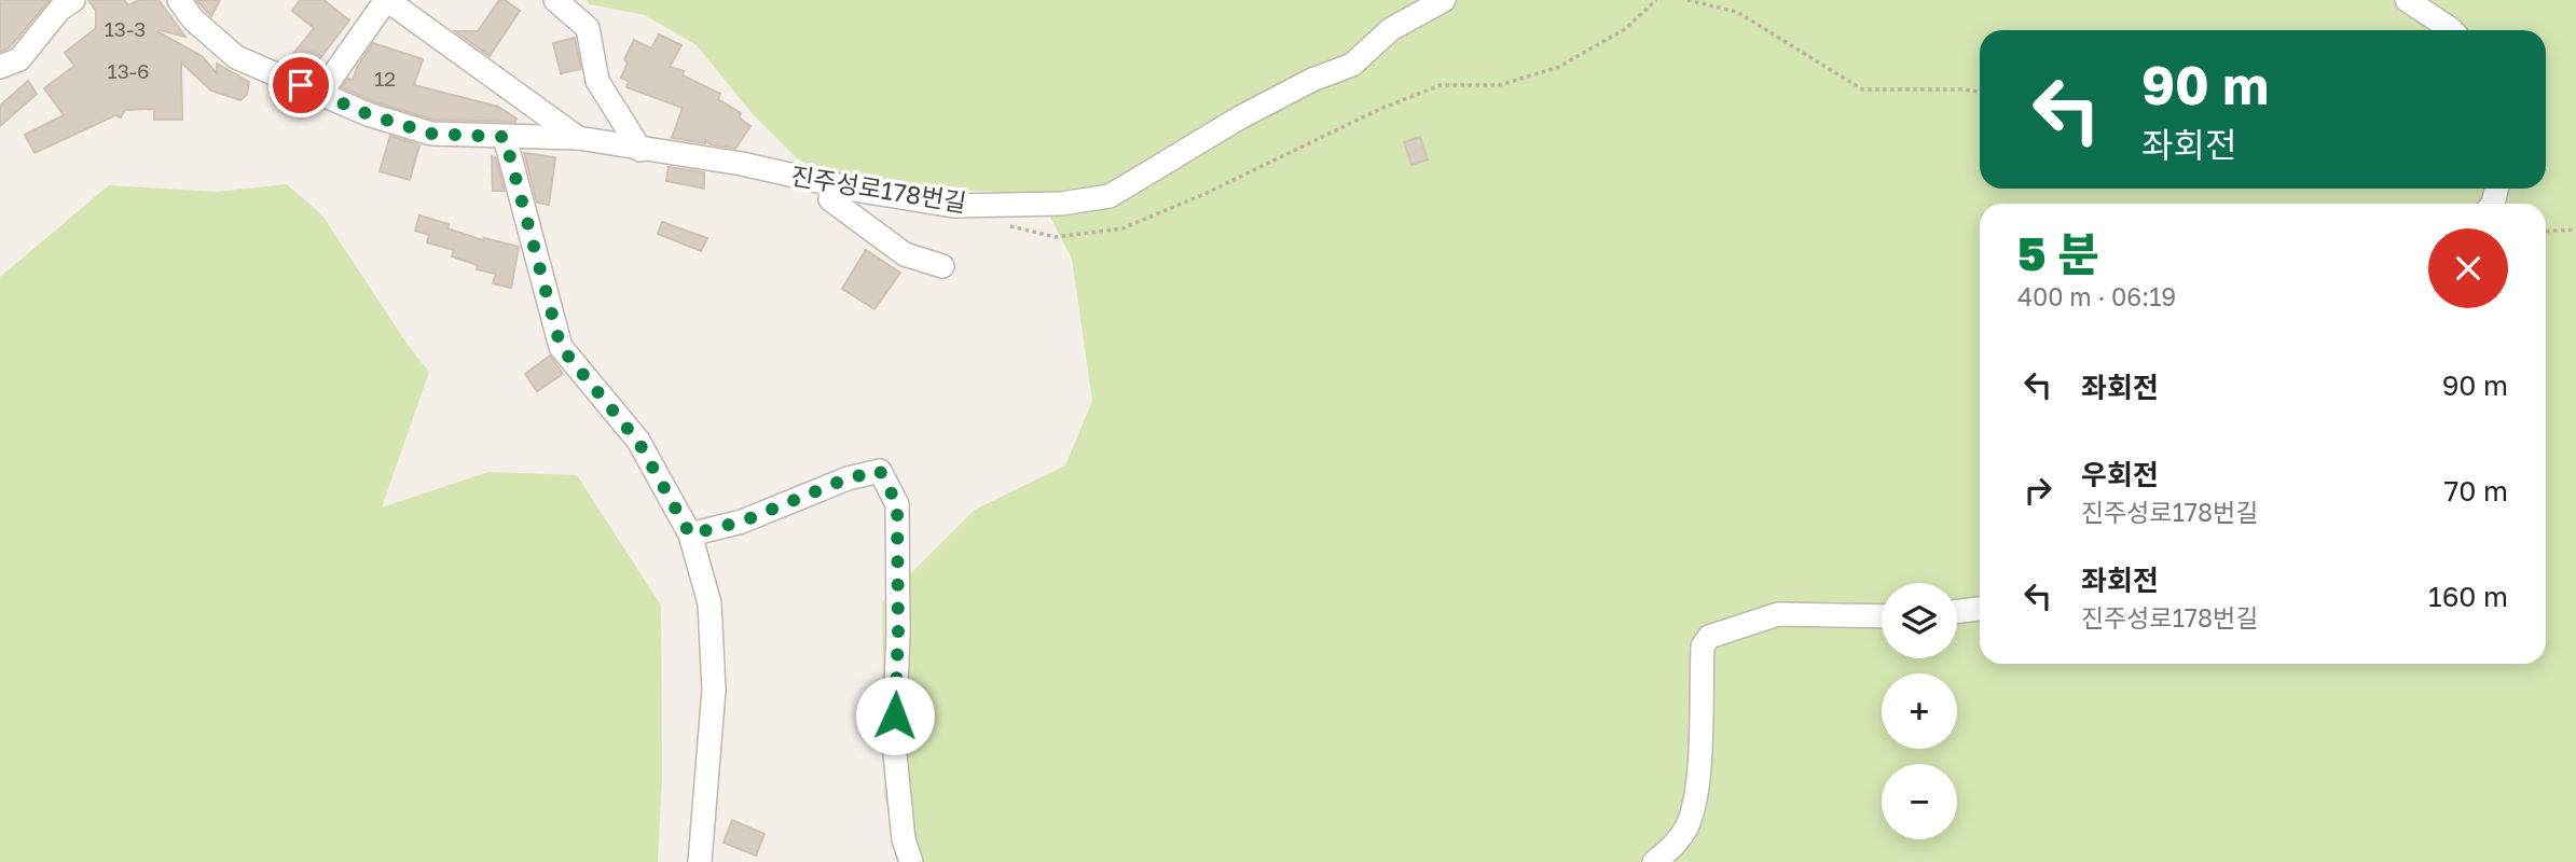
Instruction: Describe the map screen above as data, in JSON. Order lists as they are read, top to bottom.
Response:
{
  "streets": {
    "street": ["진주성로178번길"]
  },
  "house_numbers": ["13-3", "13-6", "12"],
  "page": {
    "turn": ["90 m", "좌회전"],
    "heading": ["5 분", "400 m · 06:19"],
    "list": [
      {
        "name": "좌회전",
        "value": "90 m"
      },
      {
        "name": "우회전",
        "note": "진주성로178번길",
        "value": "70 m"
      },
      {
        "name": "좌회전",
        "note": "진주성로178번길",
        "value": "160 m"
      }
    ],
    "map_buttons": ["+", "−"]
  }
}
